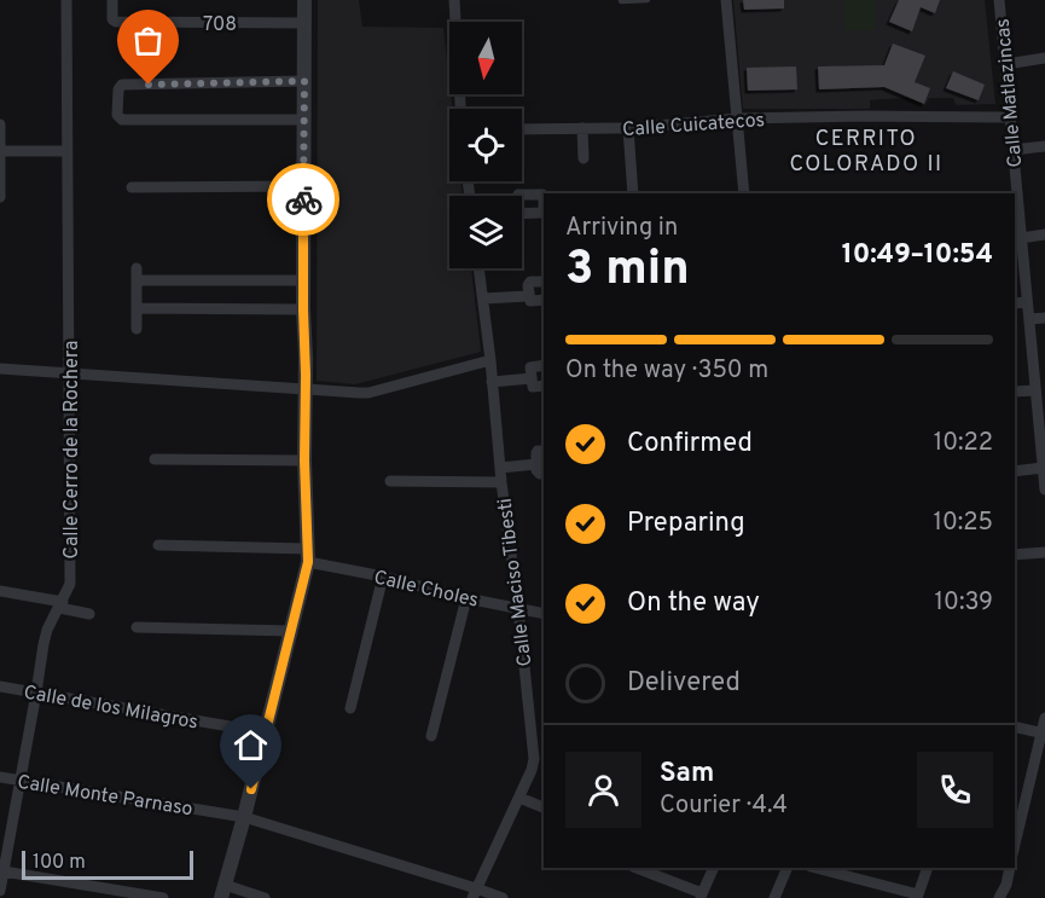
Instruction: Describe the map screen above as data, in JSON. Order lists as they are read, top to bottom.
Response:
{
  "streets": {
    "street": [
      "708",
      "Calle Matlazincas",
      "Calle Cuicatecos",
      "Calle Cerro de la Rochera",
      "Calle Maciso Tibesti",
      "Calle Choles",
      "Calle de los Milagros",
      "Calle Monte Parnaso"
    ]
  },
  "crossings": [
    ["Calle Matlazincas", "Calle Cuicatecos"],
    ["Calle Cerro de la Rochera", "Calle de los Milagros"],
    ["Calle Cerro de la Rochera", "Calle Monte Parnaso"],
    ["Calle Maciso Tibesti", "Calle Choles"],
    ["Calle Maciso Tibesti", "Calle Monte Parnaso"]
  ],
  "districts": ["CERRITO COLORADO II"],
  "scale_bar": "100 m",
  "north": "bottom",
  "page": {
    "heading": ["3 min", "Arriving in", "10:49–10:54"],
    "panel": ["Sam", "Courier · 4.4"],
    "bar": "On the way · 350 m",
    "list": [
      ["Confirmed", "10:22"],
      ["Preparing", "10:25"],
      ["On the way", "10:39"],
      "Delivered"
    ],
    "scale": "100 m"
  }
}
